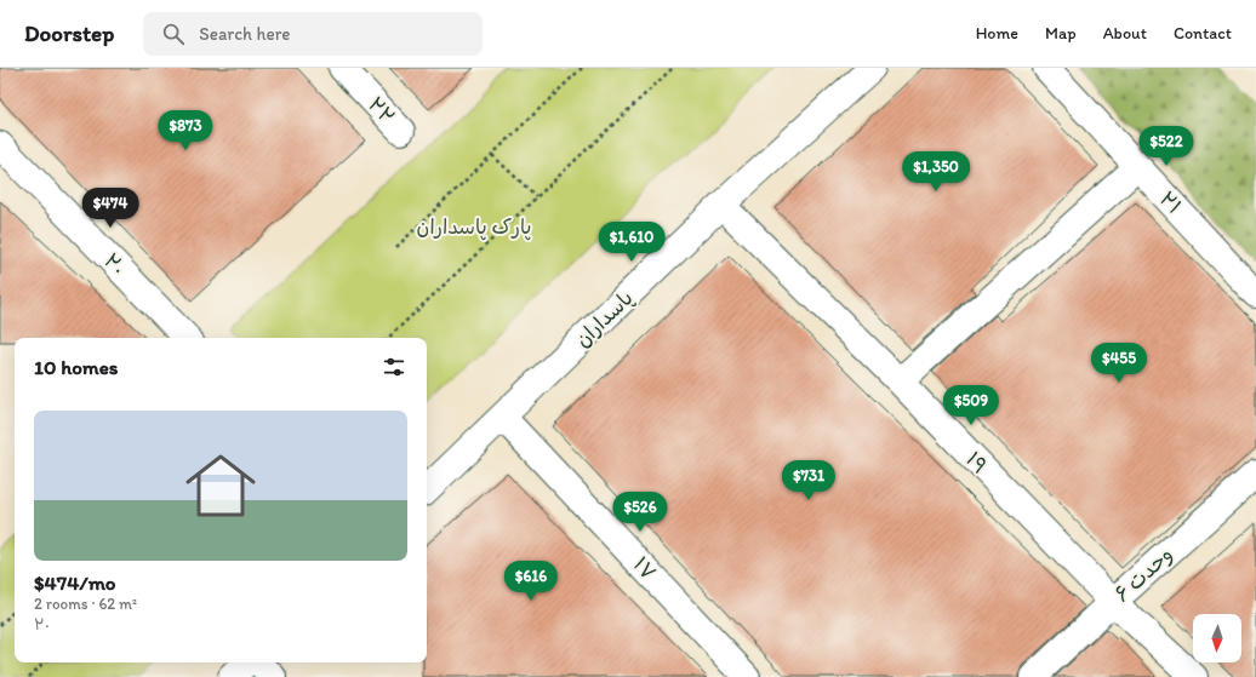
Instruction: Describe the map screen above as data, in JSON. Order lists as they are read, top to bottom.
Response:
{
  "streets": {
    "street": [
      "۲۲",
      "۲۱",
      "۲۰",
      "پاسداران",
      "۱۹",
      "۱۷",
      "وحدت ۶"
    ]
  },
  "crossings": [
    ["پاسداران", "۱۹"],
    ["پاسداران", "۱۷"],
    ["۱۹", "وحدت ۶"]
  ],
  "parks": ["پارک پاسداران"],
  "north": "bottom",
  "page": {
    "header": "Doorstep",
    "search": "Search here",
    "nav": [
      "Home",
      "Map",
      "About",
      "Contact"
    ],
    "price": [
      "$873",
      "$522",
      "$1,350",
      "$474",
      "$1,610",
      "$455",
      "$509",
      "$731",
      "$526",
      "$616"
    ],
    "heading": "10 homes",
    "list": [
      {
        "name": "$474/mo",
        "note": "2 rooms · 62 m² · ۲۰"
      }
    ]
  }
}
